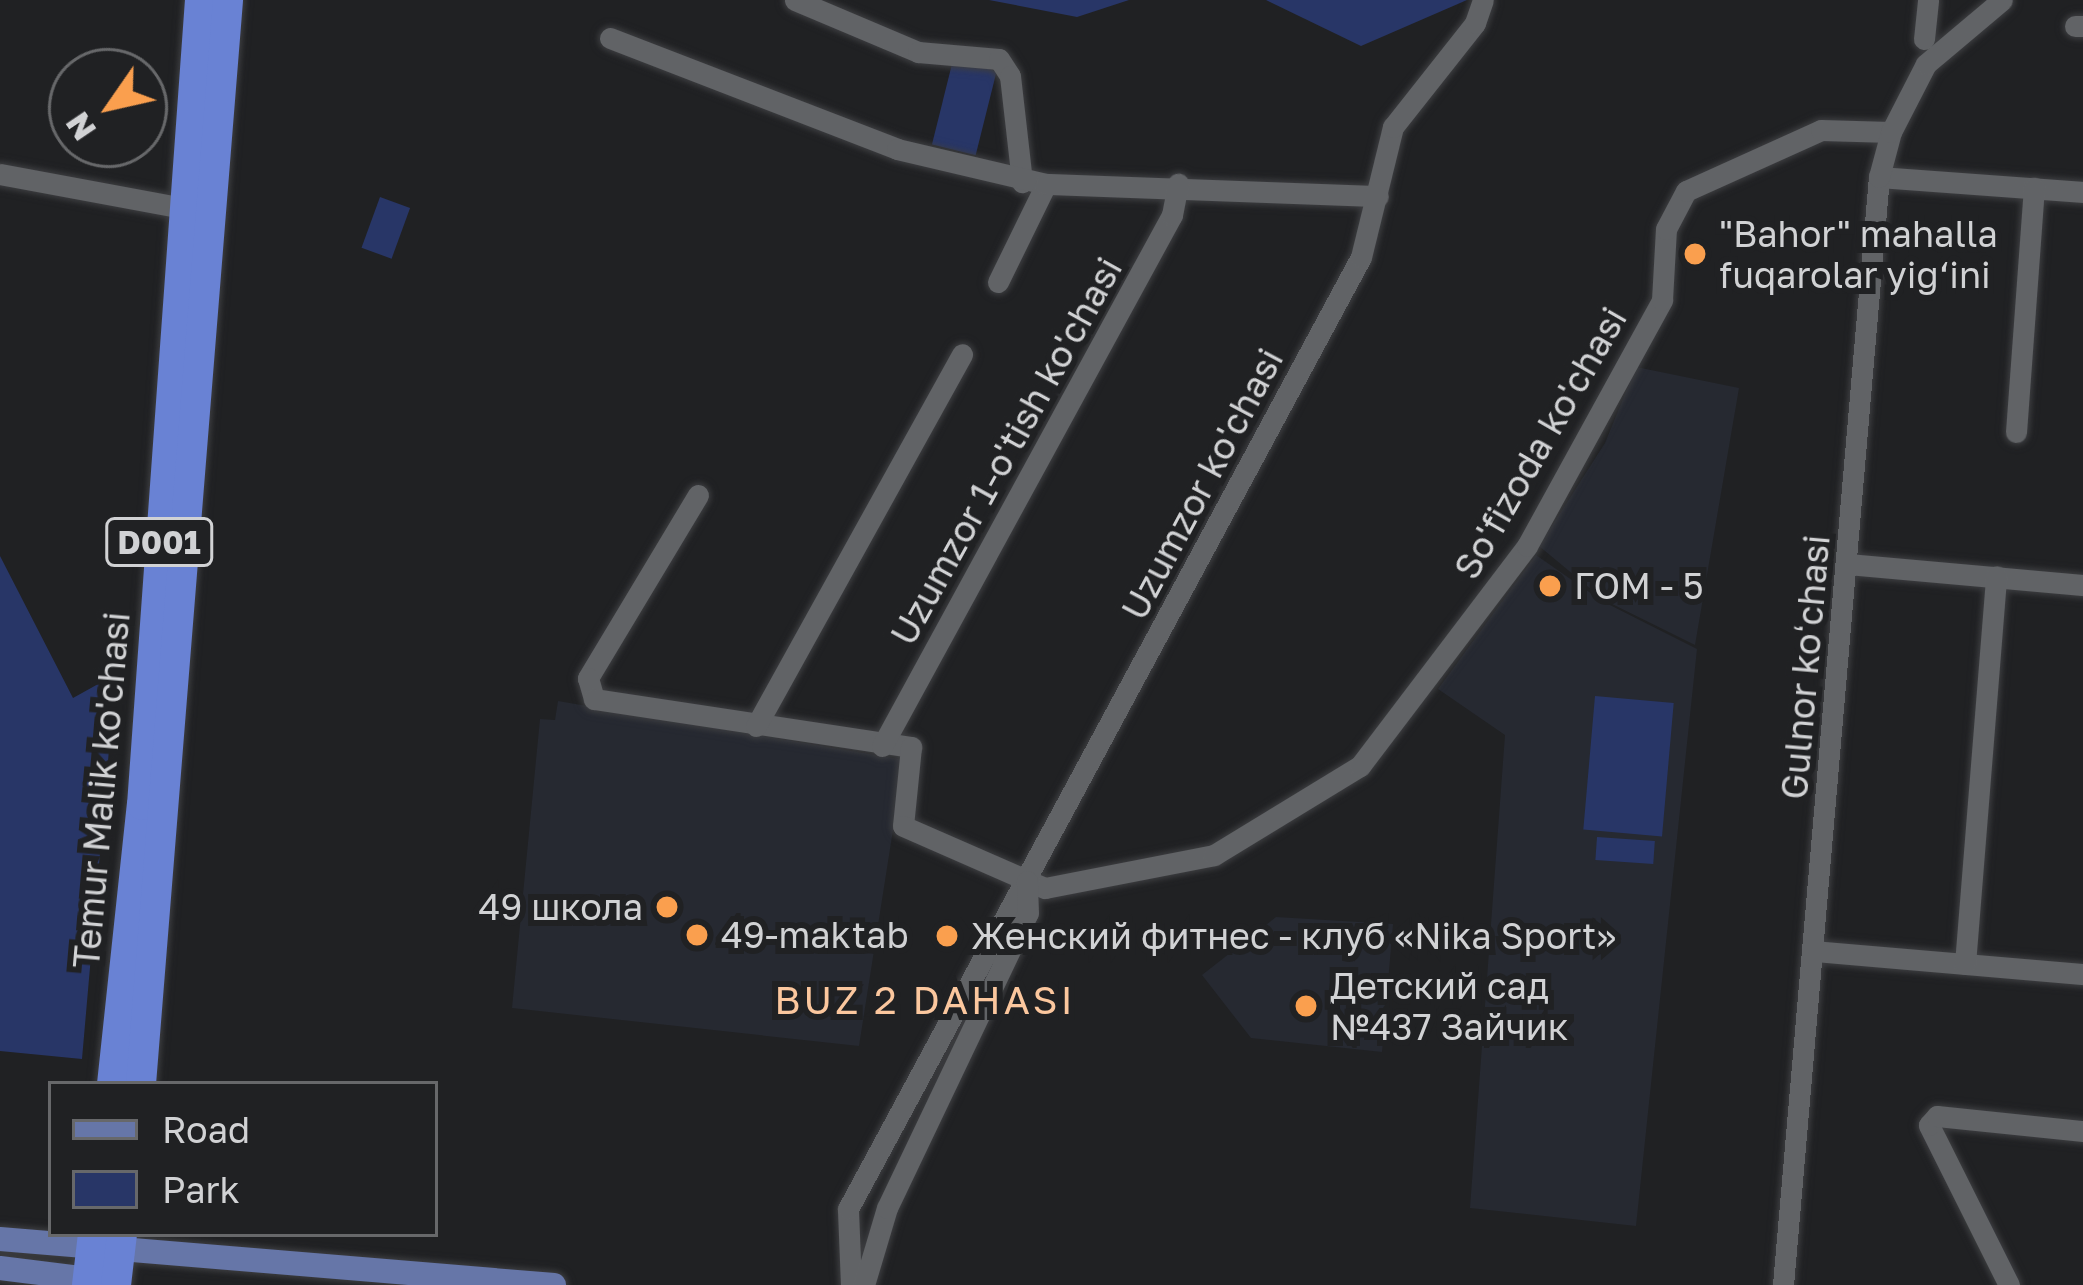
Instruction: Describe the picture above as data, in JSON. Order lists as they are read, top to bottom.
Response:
{
  "streets": {
    "highway": ["D001", "Temur Malik ko'chasi"],
    "street": [
      "So'fizoda ko'chasi",
      "Uzumzor 1-o'tish ko'chasi",
      "Uzumzor ko'chasi",
      "Gulnor koʻchasi"
    ]
  },
  "crossings": [
    ["So'fizoda ko'chasi", "Uzumzor ko'chasi"],
    ["So'fizoda ko'chasi", "Gulnor koʻchasi"]
  ],
  "districts": ["BUZ 2 DAHASI"],
  "places": [
    "\"Bahor\" mahalla fuqarolar yig‘ini",
    "ГОМ - 5",
    "49 школа",
    "49-maktab",
    "Женский фитнес - клуб «Nika Sport»",
    "Детский сад №437 Зайчик"
  ],
  "legend": ["Road", "Park"],
  "north": "bottom left"
}
